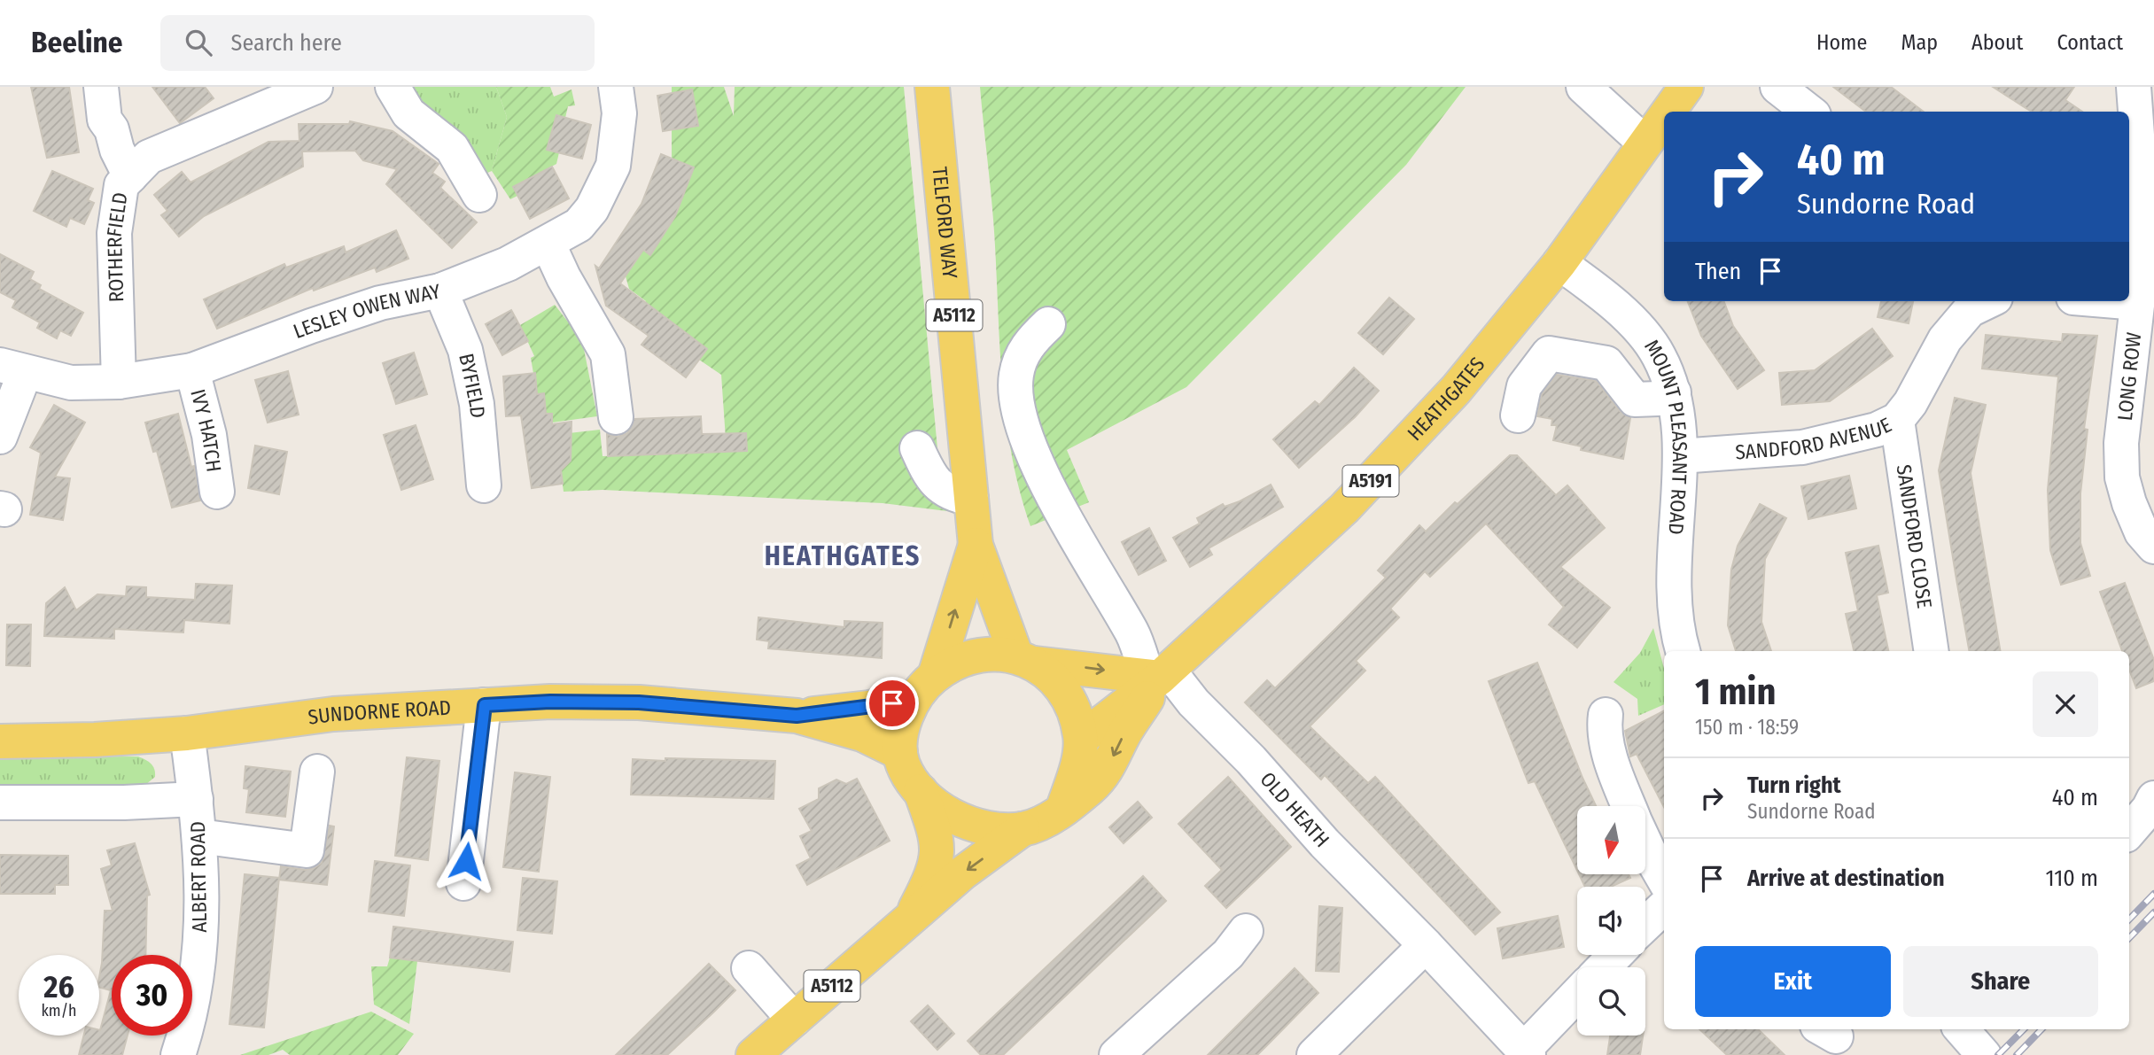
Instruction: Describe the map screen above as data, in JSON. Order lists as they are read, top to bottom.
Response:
{
  "streets": {
    "main road": [
      "TELFORD WAY",
      "A5112",
      "HEATHGATES",
      "A5191",
      "SUNDORNE ROAD"
    ],
    "street": [
      "ROTHERFIELD",
      "LESLEY OWEN WAY",
      "LONG ROW",
      "BYFIELD",
      "IVY HATCH",
      "SANDFORD AVENUE",
      "MOUNT PLEASANT ROAD",
      "SANDFORD CLOSE",
      "OLD HEATH",
      "ALBERT ROAD"
    ]
  },
  "crossings": [
    ["TELFORD WAY", "A5112"],
    ["TELFORD WAY", "HEATHGATES"],
    ["TELFORD WAY", "A5191"],
    ["TELFORD WAY", "SUNDORNE ROAD"],
    ["ROTHERFIELD", "LESLEY OWEN WAY"],
    ["LESLEY OWEN WAY", "BYFIELD"],
    ["LESLEY OWEN WAY", "IVY HATCH"],
    ["A5112", "HEATHGATES"],
    ["A5112", "A5191"],
    ["A5112", "SUNDORNE ROAD"],
    ["HEATHGATES", "MOUNT PLEASANT ROAD"],
    ["HEATHGATES", "A5191"],
    ["HEATHGATES", "SUNDORNE ROAD"],
    ["HEATHGATES", "OLD HEATH"],
    ["SANDFORD AVENUE", "MOUNT PLEASANT ROAD"],
    ["SANDFORD AVENUE", "SANDFORD CLOSE"],
    ["MOUNT PLEASANT ROAD", "A5191"],
    ["A5191", "SUNDORNE ROAD"],
    ["A5191", "OLD HEATH"],
    ["SUNDORNE ROAD", "ALBERT ROAD"]
  ],
  "districts": ["HEATHGATES"],
  "north": "bottom",
  "page": {
    "header": "Beeline",
    "search": "Search here",
    "nav": [
      "Home",
      "Map",
      "About",
      "Contact"
    ],
    "turn": ["40 m", "Sundorne Road"],
    "then": "Then",
    "heading": ["1 min", "150 m · 18:59"],
    "list": [
      {
        "name": "Turn right",
        "note": "Sundorne Road",
        "value": "40 m"
      },
      {
        "name": "Arrive at destination",
        "value": "110 m"
      }
    ],
    "buttons": ["Exit", "Share"],
    "speed": "26 km/h",
    "limit": "30"
  }
}
